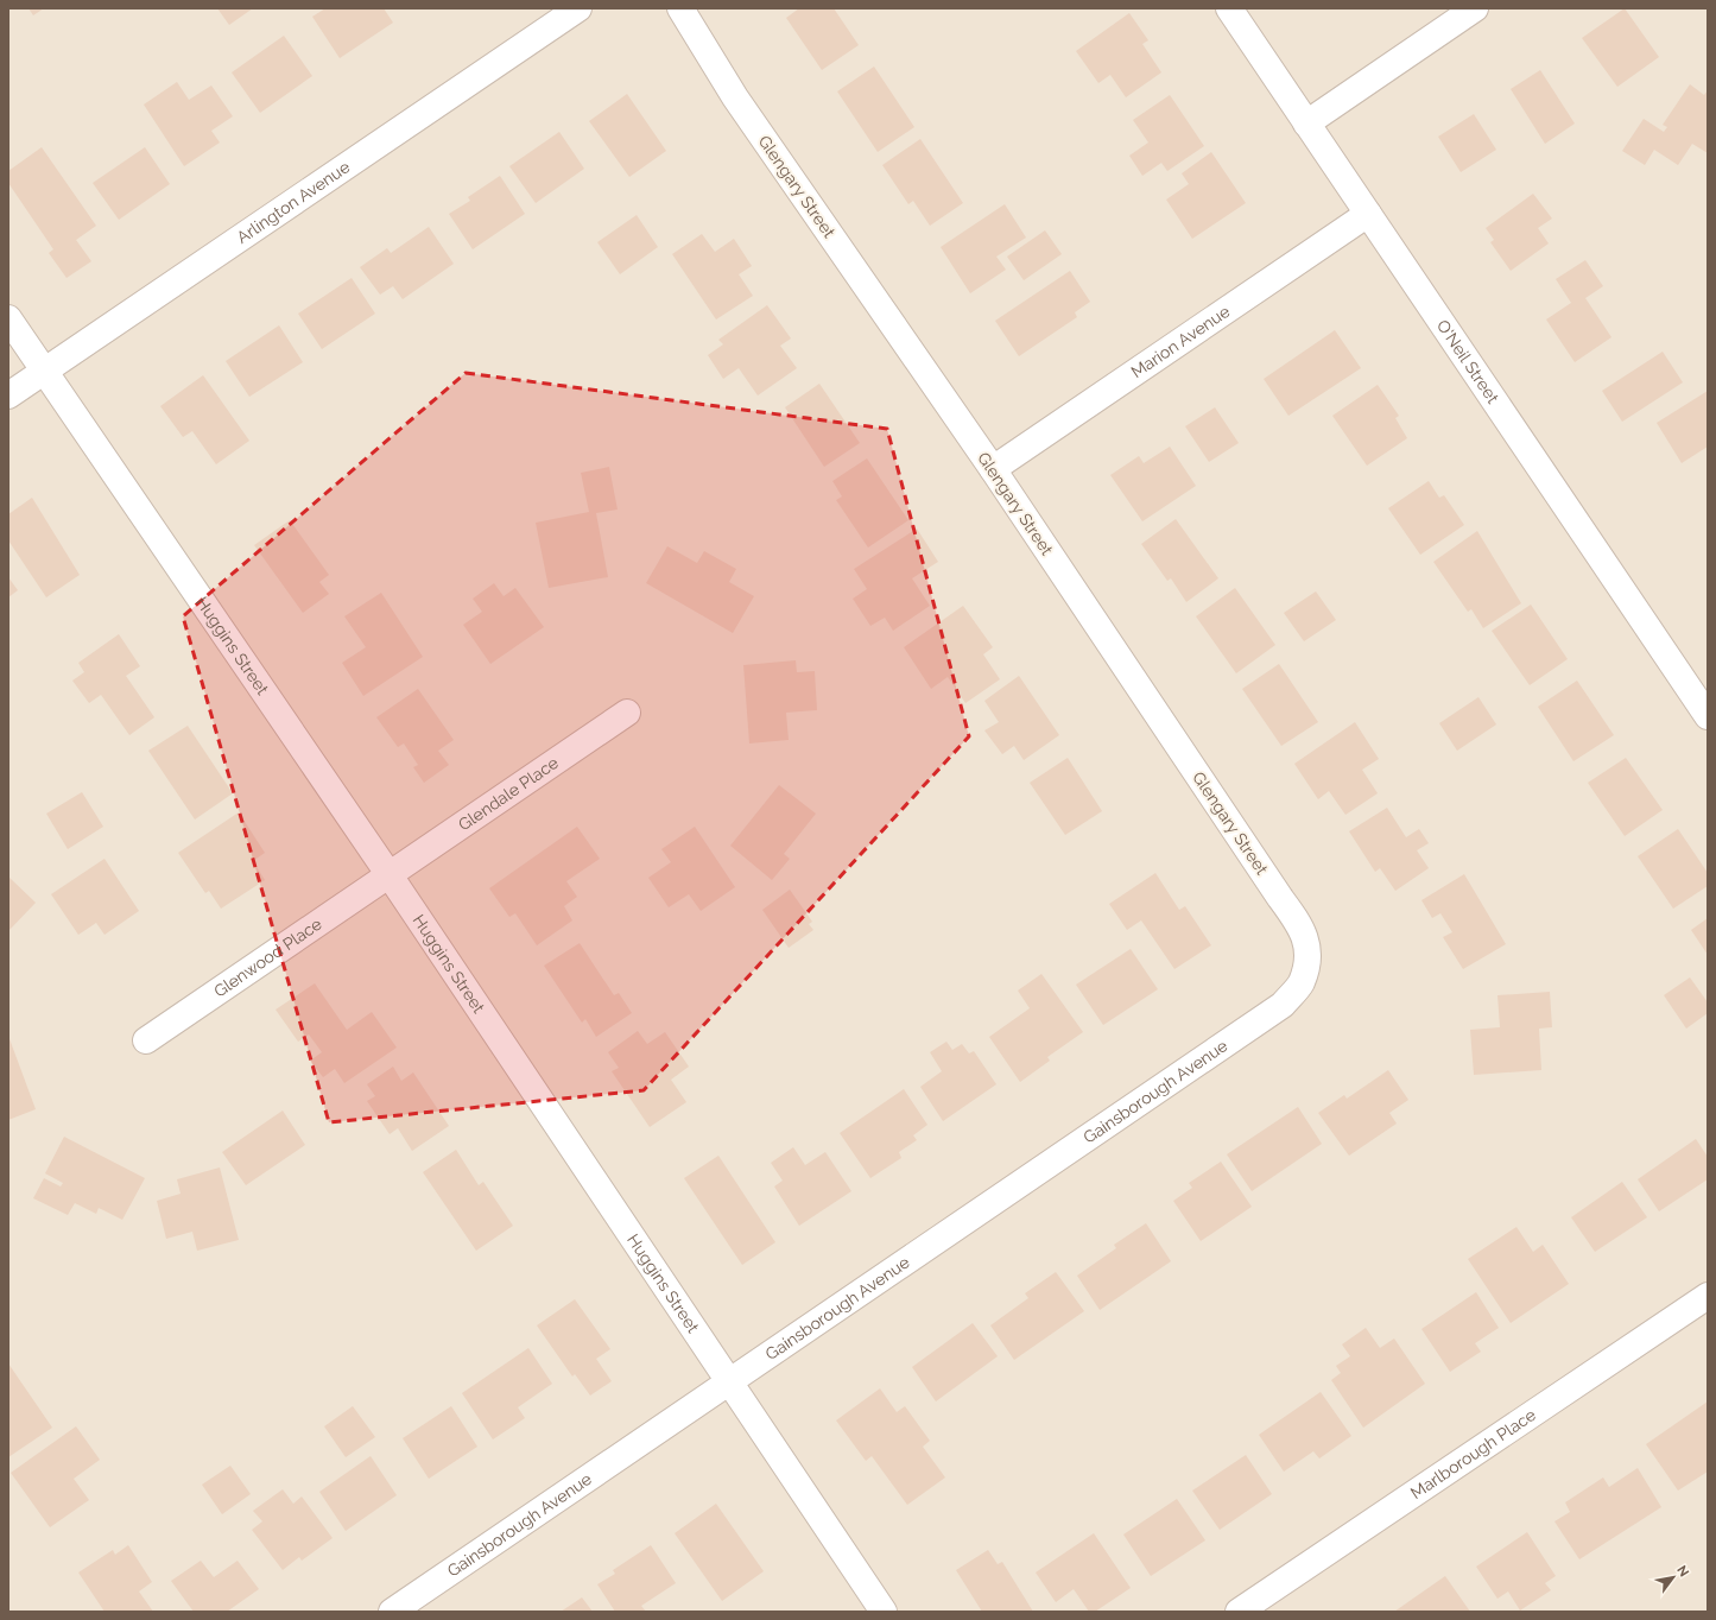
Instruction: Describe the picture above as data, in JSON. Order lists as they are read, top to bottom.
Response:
{
  "streets": {
    "street": [
      "Glengary Street",
      "Arlington Avenue",
      "Marion Avenue",
      "O'Neil Street",
      "Huggins Street",
      "Glendale Place",
      "Glenwood Place",
      "Gainsborough Avenue",
      "Marlborough Place"
    ]
  },
  "crossings": [
    ["Glengary Street", "Marion Avenue"],
    ["Glengary Street", "Gainsborough Avenue"],
    ["Arlington Avenue", "Huggins Street"],
    ["Marion Avenue", "O'Neil Street"],
    ["Huggins Street", "Glendale Place"],
    ["Huggins Street", "Glenwood Place"],
    ["Huggins Street", "Gainsborough Avenue"],
    ["Glendale Place", "Glenwood Place"]
  ],
  "north": "top right"
}
